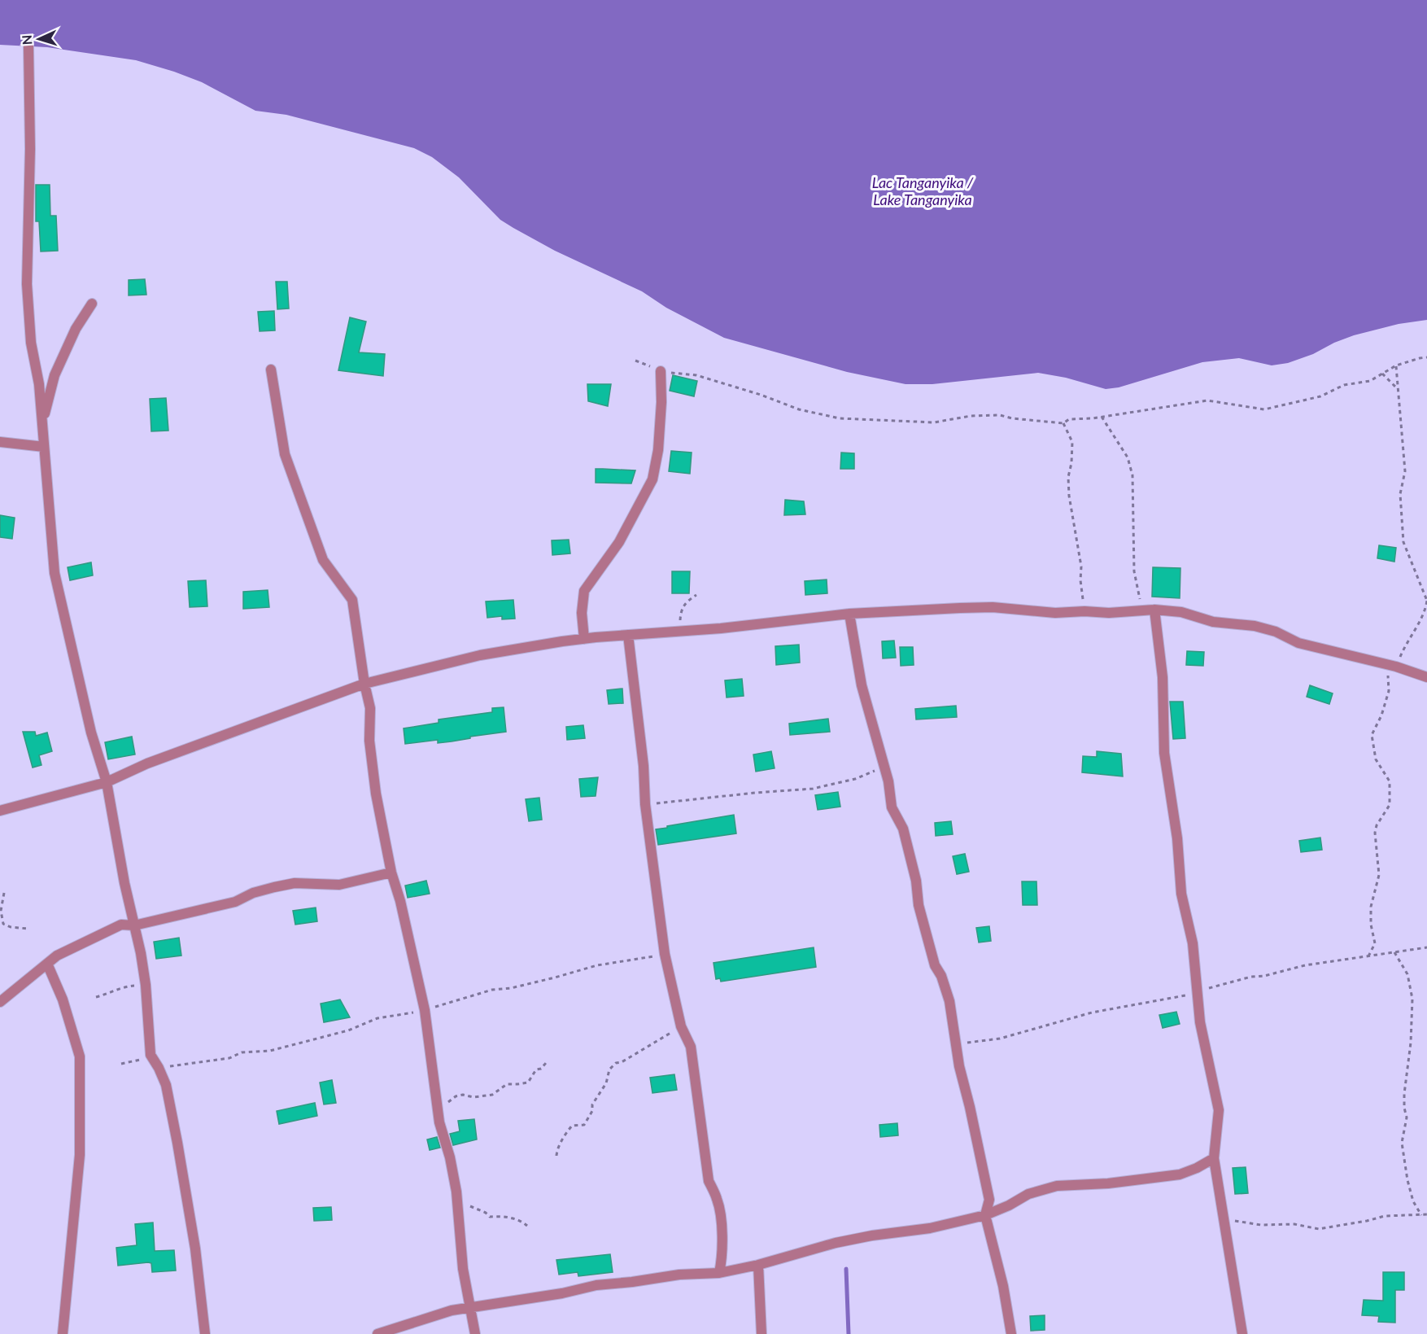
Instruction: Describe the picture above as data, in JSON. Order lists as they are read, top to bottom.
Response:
{
  "water": ["Lac Tanganyika / Lake Tanganyika"],
  "north": "left"
}
